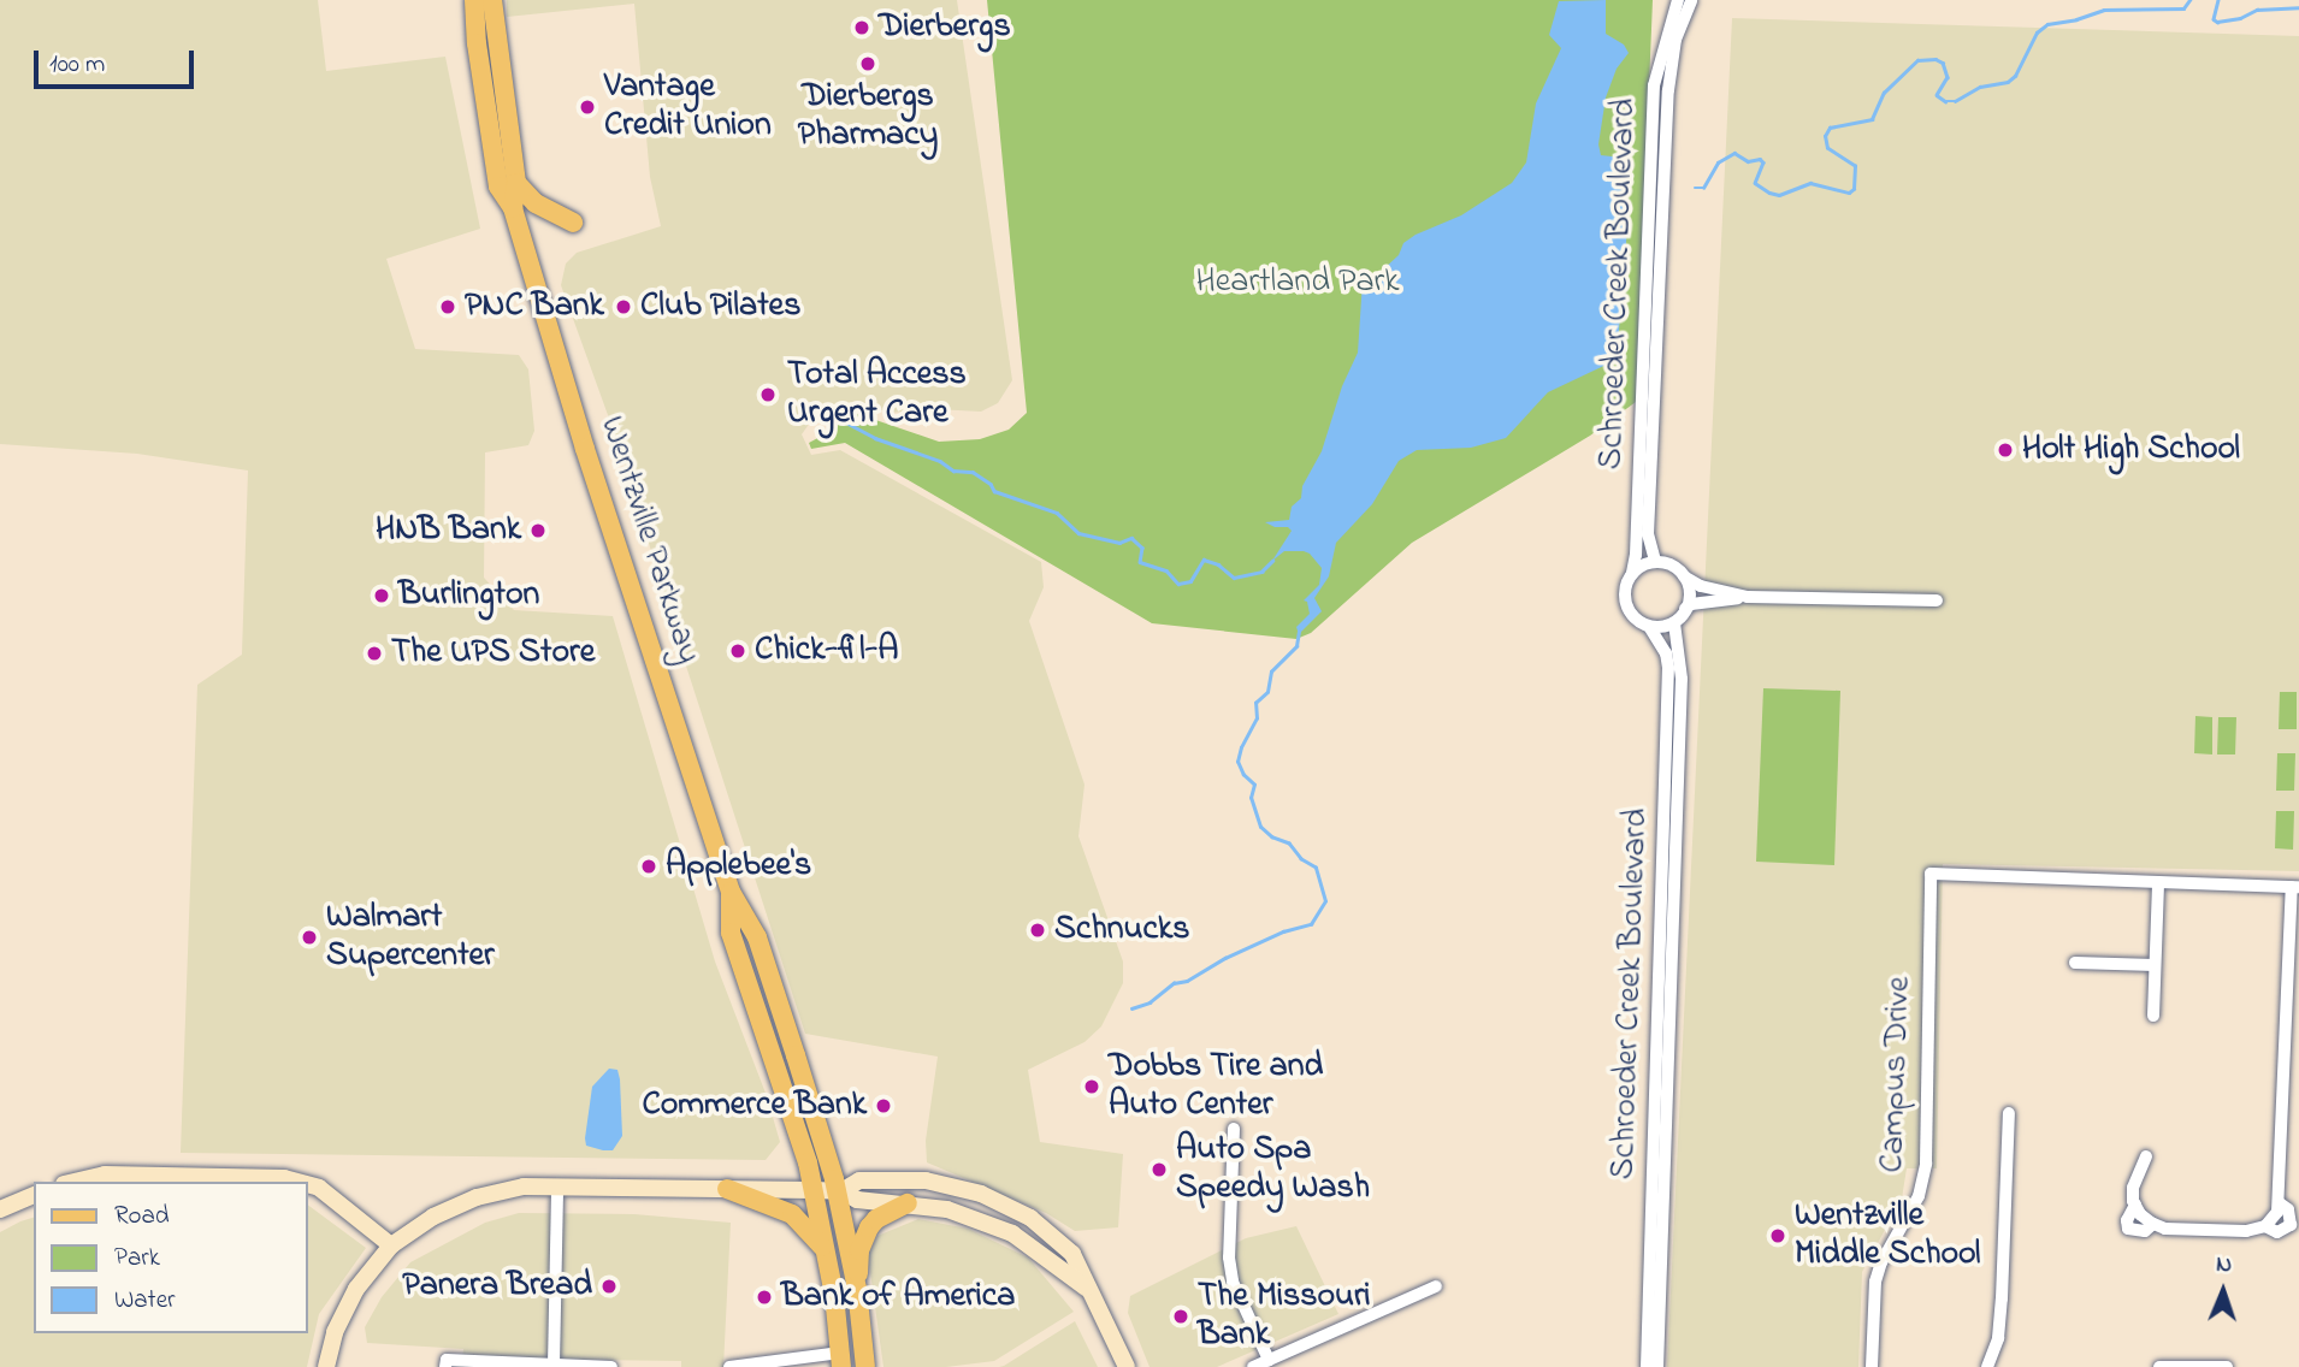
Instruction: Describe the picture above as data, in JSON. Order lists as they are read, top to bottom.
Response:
{
  "streets": {
    "main road": ["Wentzville Parkway"],
    "street": ["Schroeder Creek Boulevard", "Campus Drive"]
  },
  "parks": ["Heartland Park"],
  "places": [
    "Dierbergs",
    "Dierbergs Pharmacy",
    "Vantage Credit Union",
    "PNC Bank",
    "Club Pilates",
    "Total Access Urgent Care",
    "Holt High School",
    "HNB Bank",
    "Burlington",
    "Chick-fil-A",
    "The UPS Store",
    "Applebee's",
    "Schnucks",
    "Walmart Supercenter",
    "Dobbs Tire and Auto Center",
    "Commerce Bank",
    "Auto Spa Speedy Wash",
    "Wentzville Middle School",
    "Panera Bread",
    "Bank of America",
    "The Missouri Bank"
  ],
  "legend": ["Road", "Park", "Water"],
  "scale_bar": "100 m",
  "north": "top"
}
